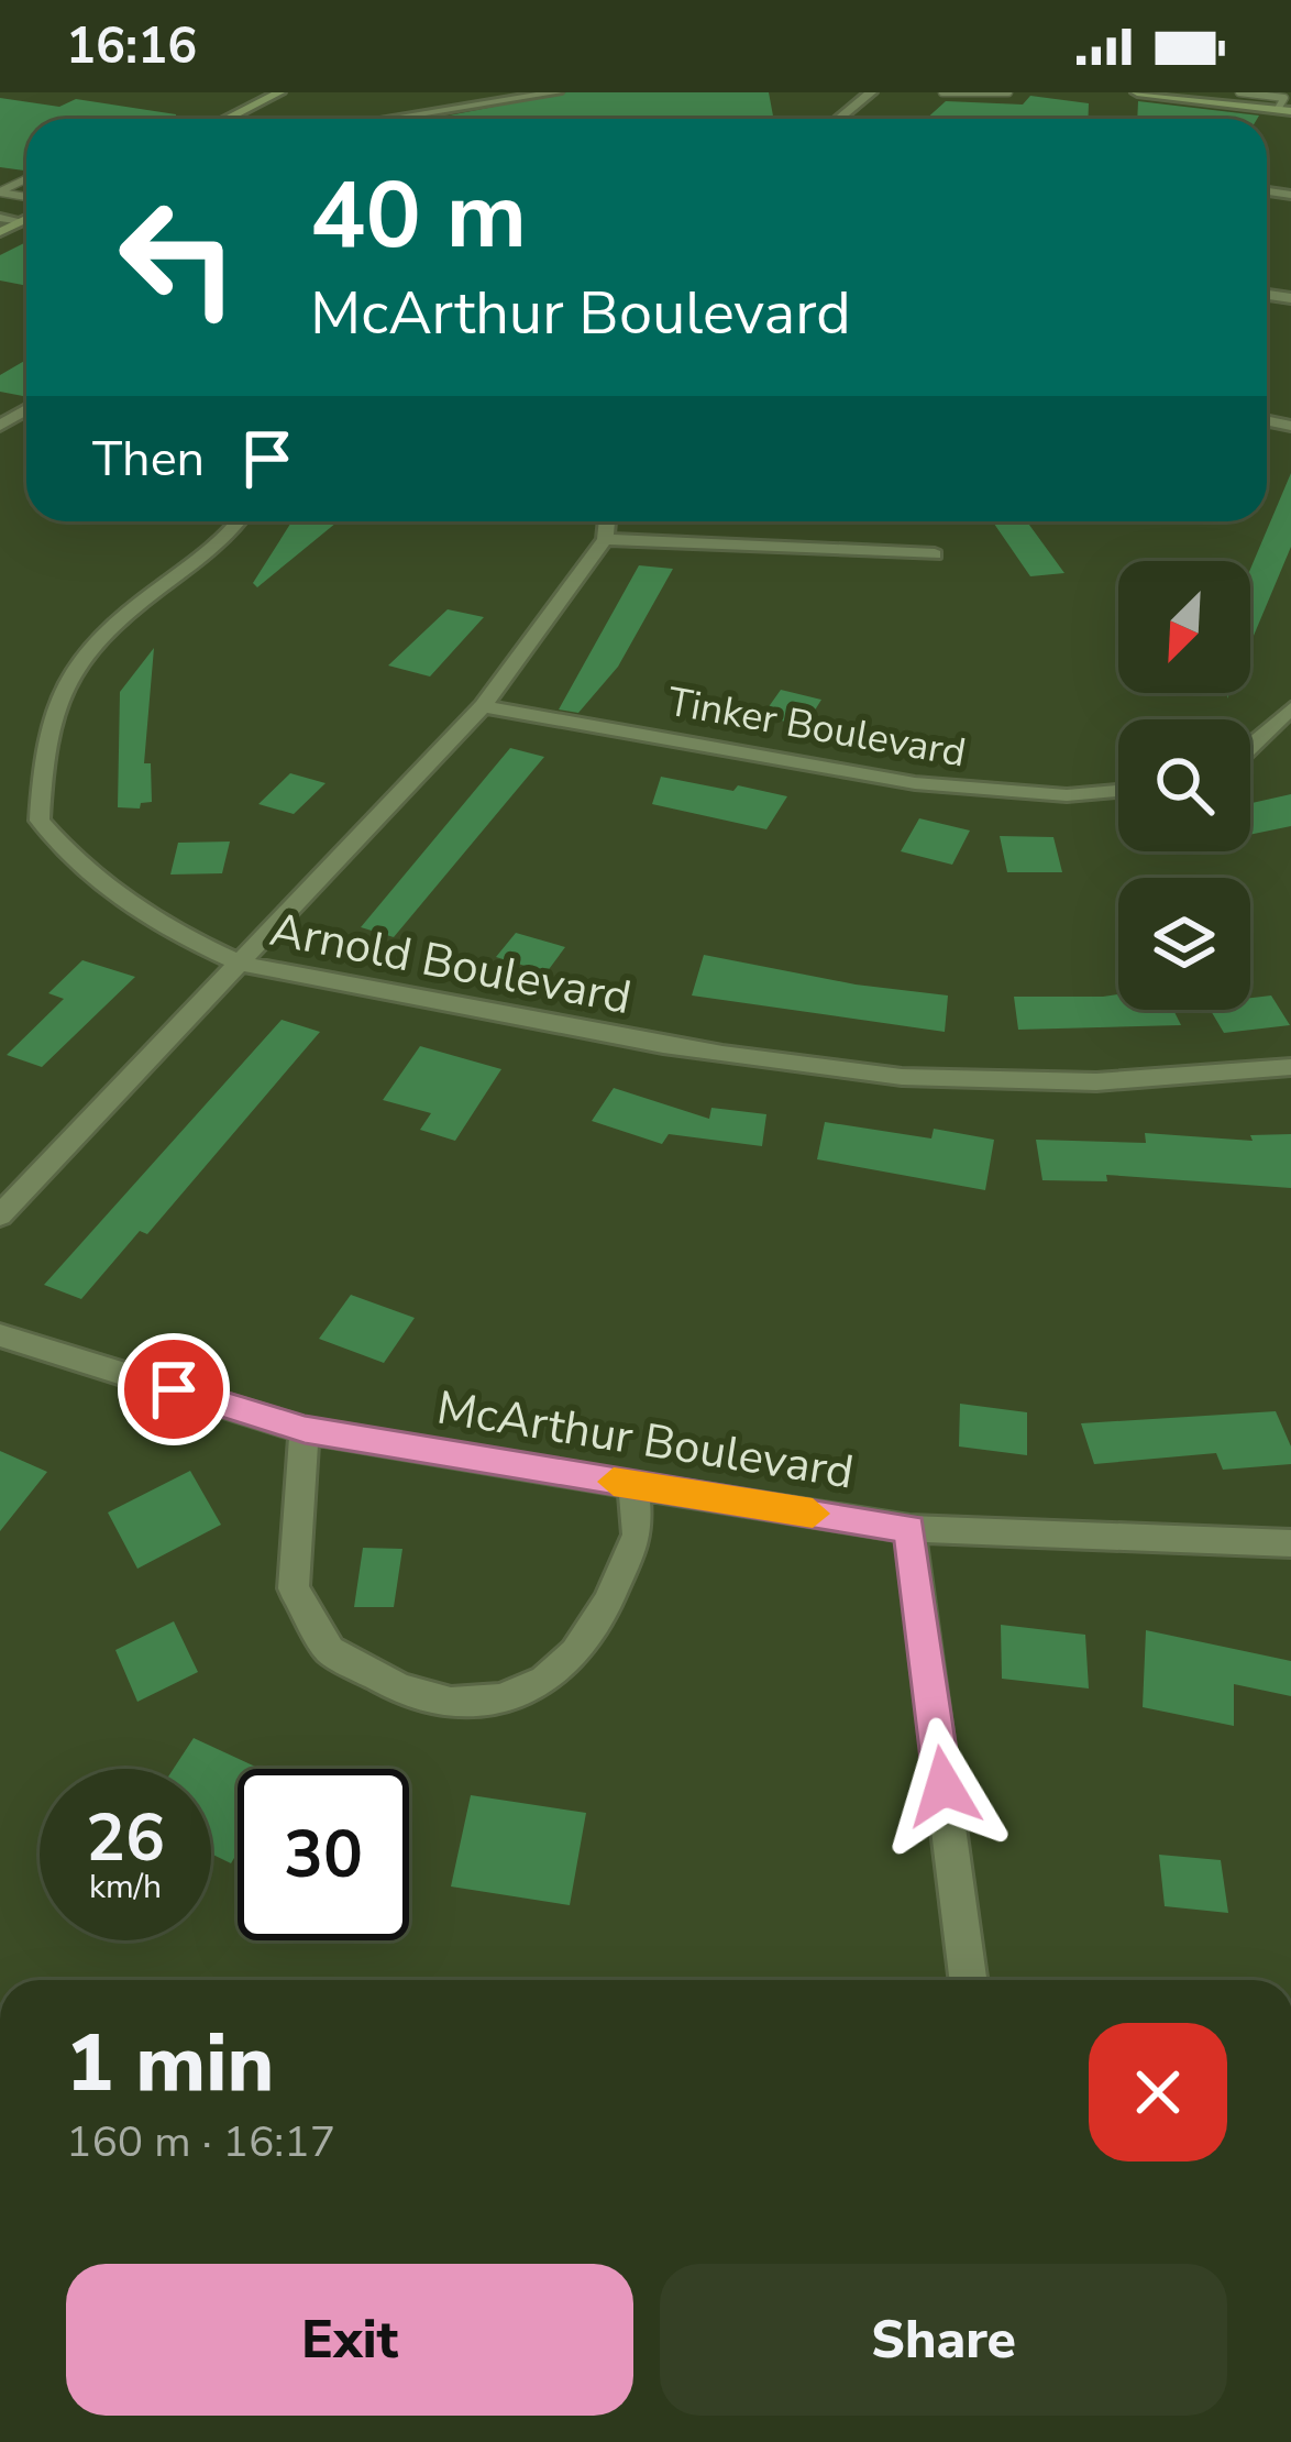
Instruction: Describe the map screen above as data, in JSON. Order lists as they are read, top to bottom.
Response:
{
  "streets": {
    "street": ["Tinker Boulevard", "Arnold Boulevard", "McArthur Boulevard"]
  },
  "north": "bottom left",
  "page": {
    "status": "16:16",
    "turn": ["40 m", "McArthur Boulevard"],
    "then": "Then",
    "speed": "26 km/h",
    "limit": "30",
    "heading": ["1 min", "160 m · 16:17"],
    "buttons": ["Exit", "Share"]
  }
}
